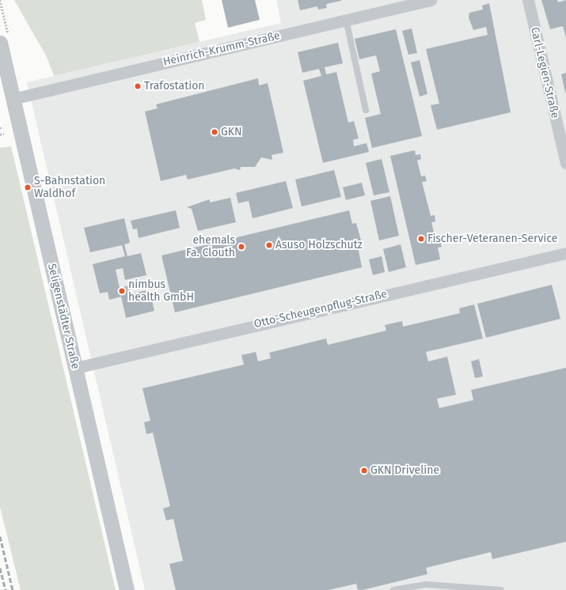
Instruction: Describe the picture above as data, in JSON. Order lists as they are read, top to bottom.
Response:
{
  "streets": {
    "street": [
      "Heinrich-Krumm-Straße",
      "Carl-Legien-Straße",
      "Otto-Scheugenpflug-Straße",
      "Seligenstädter Straße"
    ]
  },
  "crossings": [
    ["Heinrich-Krumm-Straße", "Seligenstädter Straße"],
    ["Otto-Scheugenpflug-Straße", "Seligenstädter Straße"]
  ],
  "places": [
    "Trafostation",
    "GKN",
    "S-Bahnstation Waldhof",
    "Fischer-Veteranen-Service",
    "Asuso Holzschutz",
    "ehemals Fa. Clouth",
    "nimbus health GmbH",
    "GKN Driveline"
  ]
}
